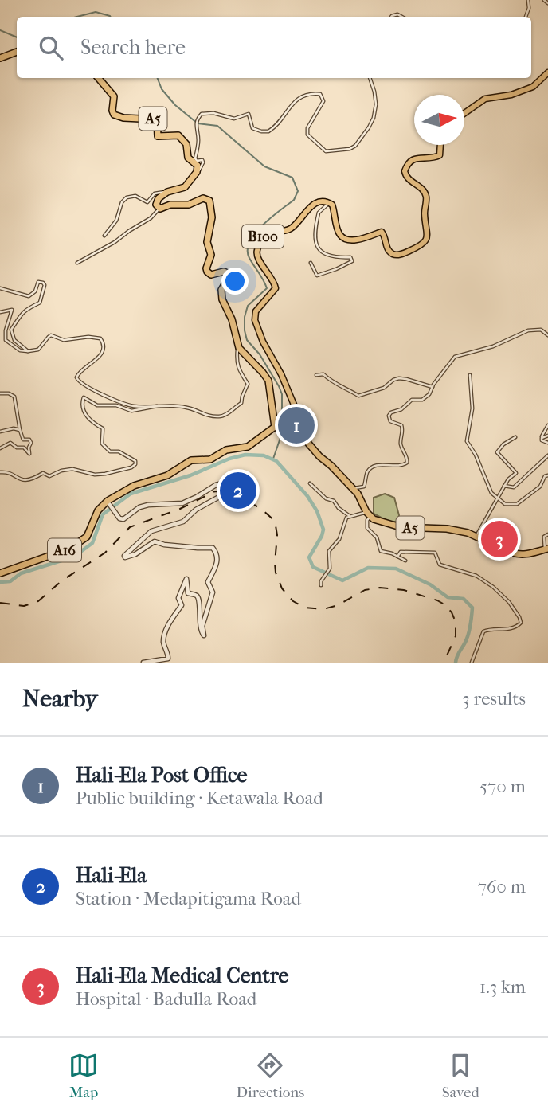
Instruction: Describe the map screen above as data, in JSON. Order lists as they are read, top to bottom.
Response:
{
  "streets": {
    "highway": ["A5", "A16"],
    "main road": ["B100"]
  },
  "north": "right",
  "page": {
    "search": "Search here",
    "pins": ["1", "2", "3"],
    "heading": ["Nearby", "3 results"],
    "list": [
      {
        "mark": "1",
        "name": "Hali-Ela Post Office",
        "note": "Public building · Ketawala Road",
        "value": "570 m"
      },
      {
        "mark": "2",
        "name": "Hali-Ela",
        "note": "Station · Medapitigama Road",
        "value": "760 m"
      },
      {
        "mark": "3",
        "name": "Hali-Ela Medical Centre",
        "note": "Hospital · Badulla Road",
        "value": "1.3 km"
      }
    ],
    "nav": ["Map", "Directions", "Saved"]
  }
}
